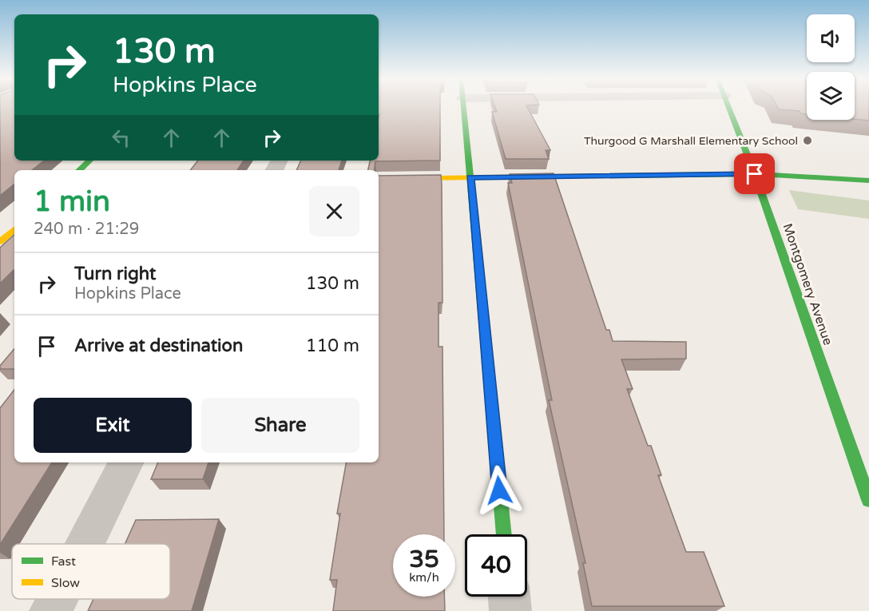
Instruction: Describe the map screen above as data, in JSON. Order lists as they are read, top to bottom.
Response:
{
  "streets": {
    "street": ["Montgomery Avenue"]
  },
  "places": ["Thurgood G Marshall Elementary School"],
  "legend": ["Fast", "Slow"],
  "page": {
    "turn": ["130 m", "Hopkins Place"],
    "heading": ["1 min", "240 m · 21:29"],
    "list": [
      {
        "name": "Turn right",
        "note": "Hopkins Place",
        "value": "130 m"
      },
      {
        "name": "Arrive at destination",
        "value": "110 m"
      }
    ],
    "buttons": ["Exit", "Share"],
    "speed": "35 km/h",
    "limit": "40"
  }
}
